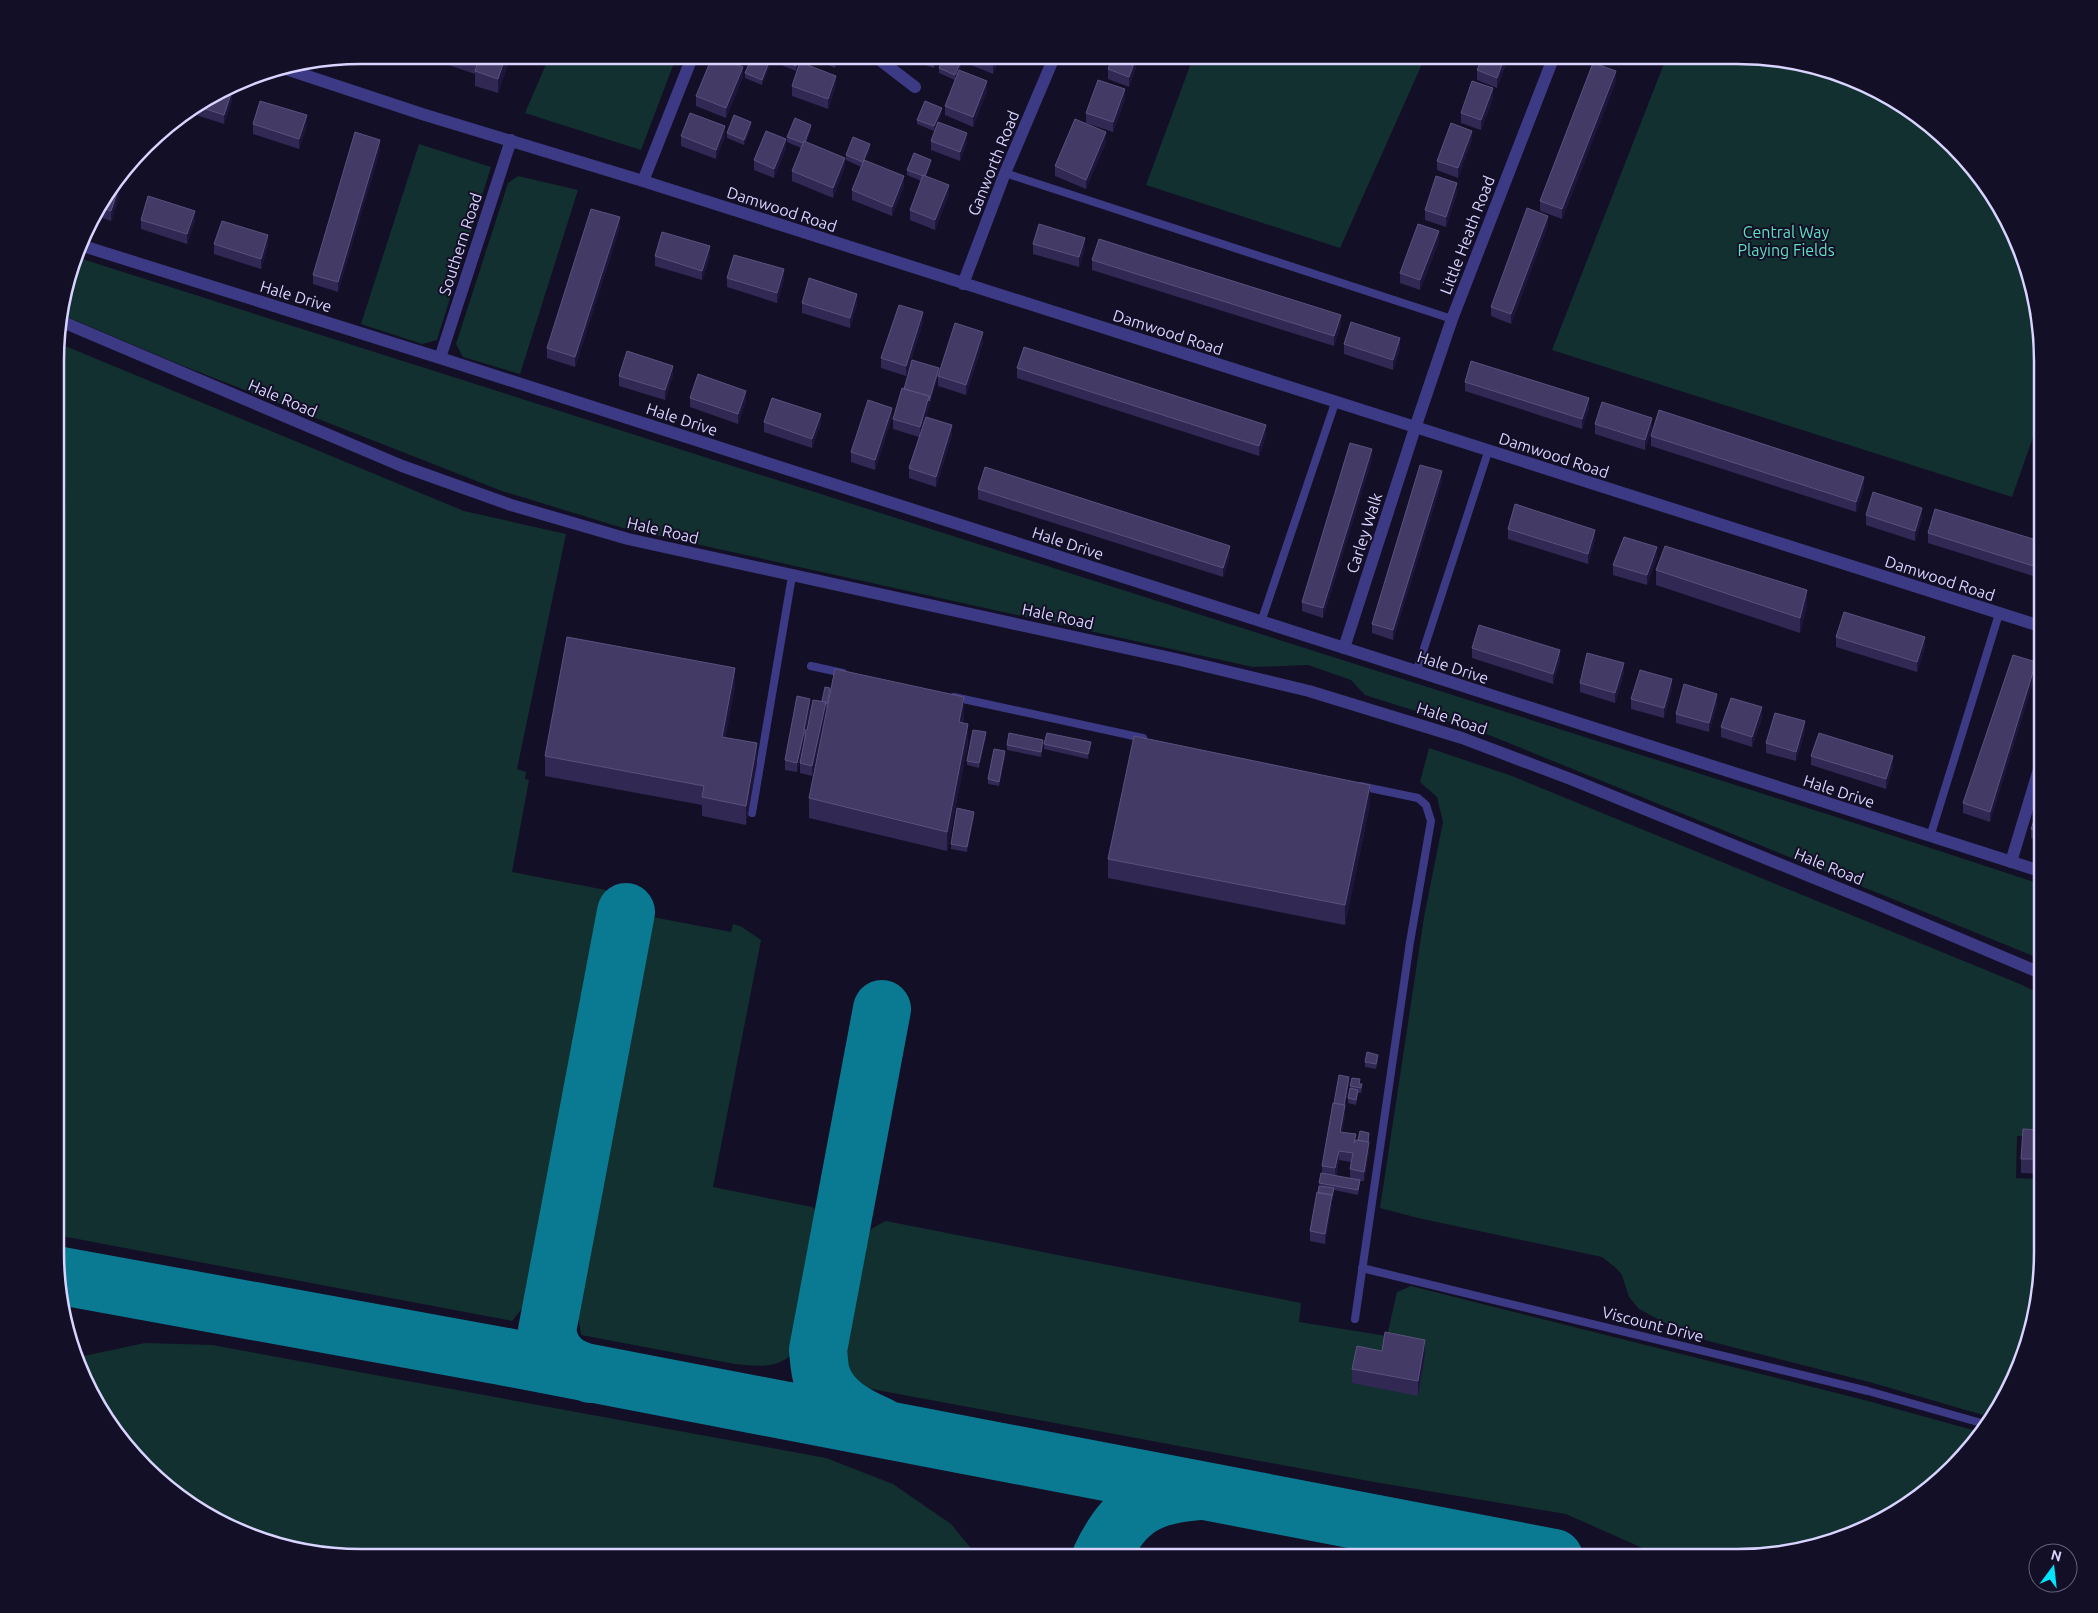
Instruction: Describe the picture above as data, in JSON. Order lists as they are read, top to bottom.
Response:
{
  "streets": {
    "street": [
      "Ganworth Road",
      "Damwood Road",
      "Little Heath Road",
      "Southern Road",
      "Hale Drive",
      "Hale Road",
      "Carley Walk"
    ],
    "lane": ["Viscount Drive"]
  },
  "crossings": [
    ["Ganworth Road", "Damwood Road"],
    ["Damwood Road", "Little Heath Road"],
    ["Damwood Road", "Southern Road"],
    ["Damwood Road", "Carley Walk"],
    ["Little Heath Road", "Carley Walk"],
    ["Southern Road", "Hale Drive"],
    ["Hale Drive", "Carley Walk"]
  ],
  "parks": ["Central Way Playing Fields"],
  "north": "top"
}
